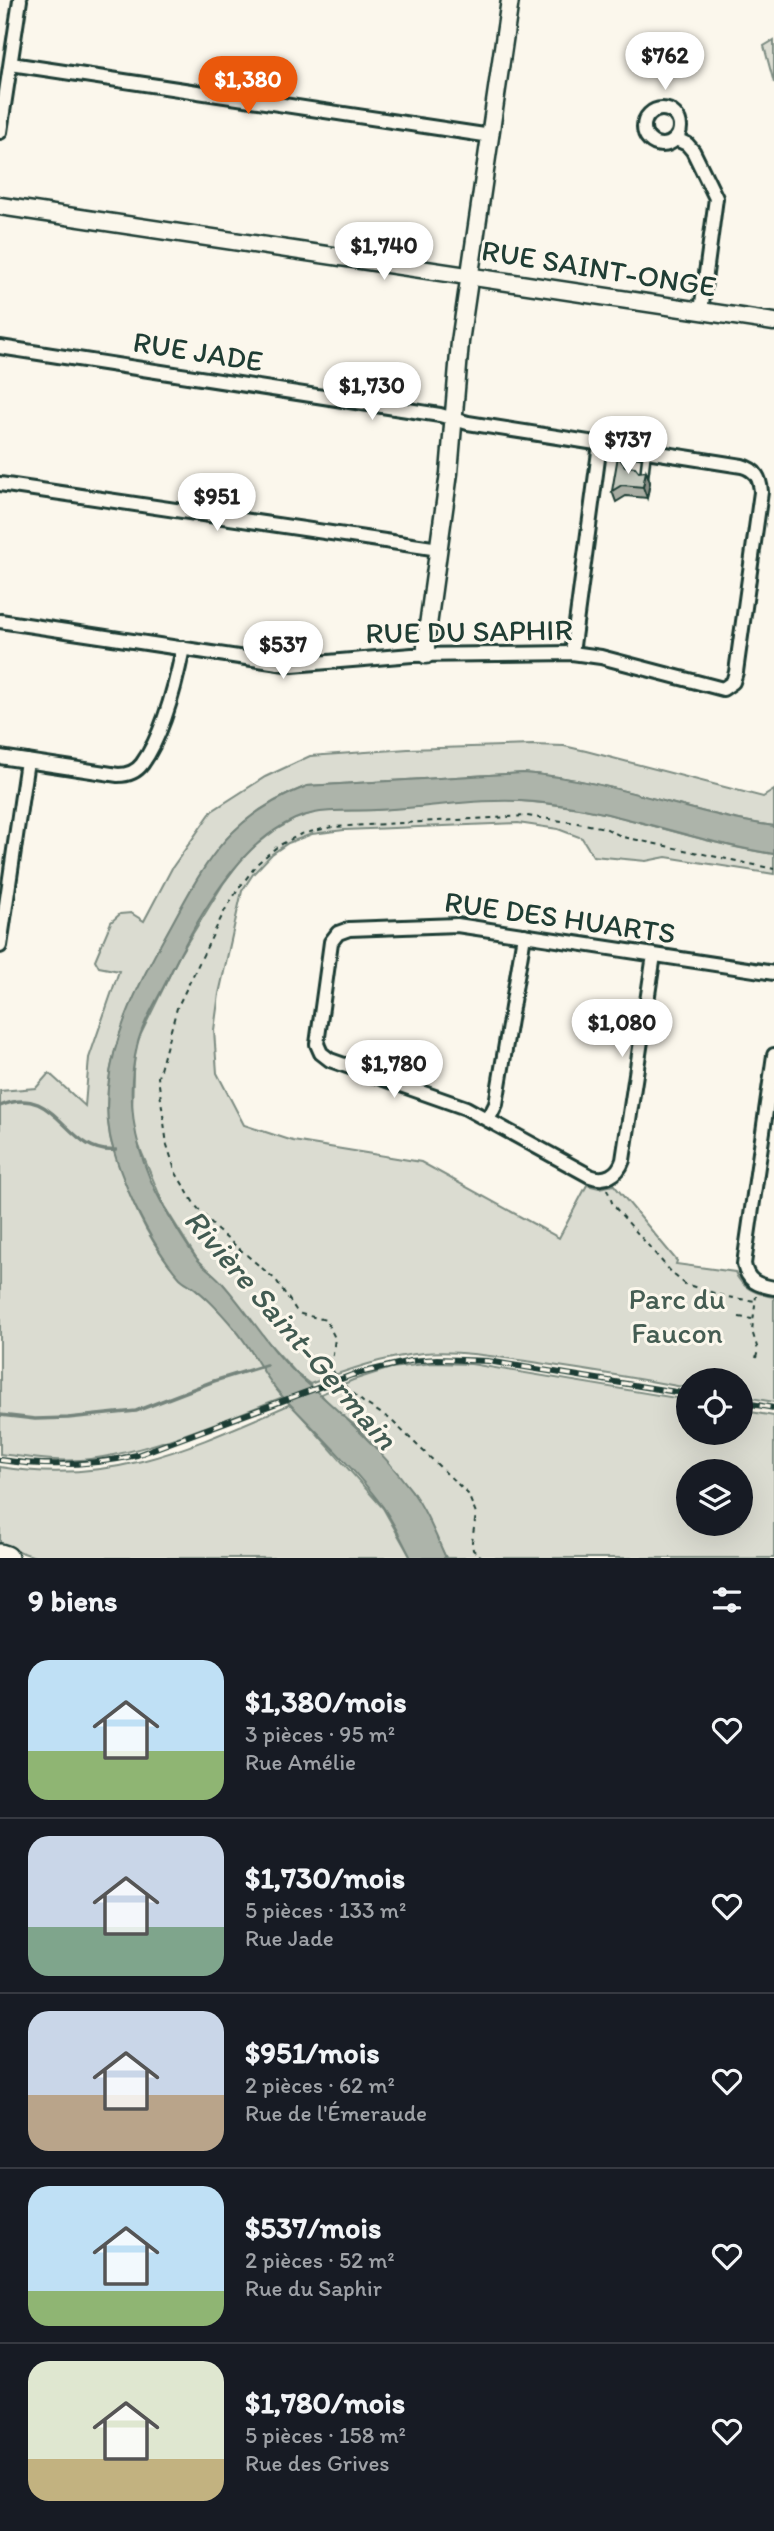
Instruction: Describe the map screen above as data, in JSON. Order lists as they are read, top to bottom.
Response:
{
  "streets": {
    "street": [
      "RUE SAINT-ONGE",
      "RUE JADE",
      "RUE DU SAPHIR",
      "RUE DES HUARTS"
    ]
  },
  "crossings": [
    ["RUE JADE", "RUE DU SAPHIR"]
  ],
  "water": ["Rivière Saint-Germain"],
  "parks": ["Parc du Faucon"],
  "page": {
    "price": [
      "$762",
      "$1,380",
      "$1,740",
      "$1,730",
      "$737",
      "$951",
      "$537",
      "$1,080",
      "$1,780"
    ],
    "heading": "9 biens",
    "list": [
      {
        "name": "$1,380/mois",
        "note": "3 pièces · 95 m² · Rue Amélie"
      },
      {
        "name": "$1,730/mois",
        "note": "5 pièces · 133 m² · Rue Jade"
      },
      {
        "name": "$951/mois",
        "note": "2 pièces · 62 m² · Rue de l'Émeraude"
      },
      {
        "name": "$537/mois",
        "note": "2 pièces · 52 m² · Rue du Saphir"
      },
      {
        "name": "$1,780/mois",
        "note": "5 pièces · 158 m² · Rue des Grives"
      }
    ]
  }
}
